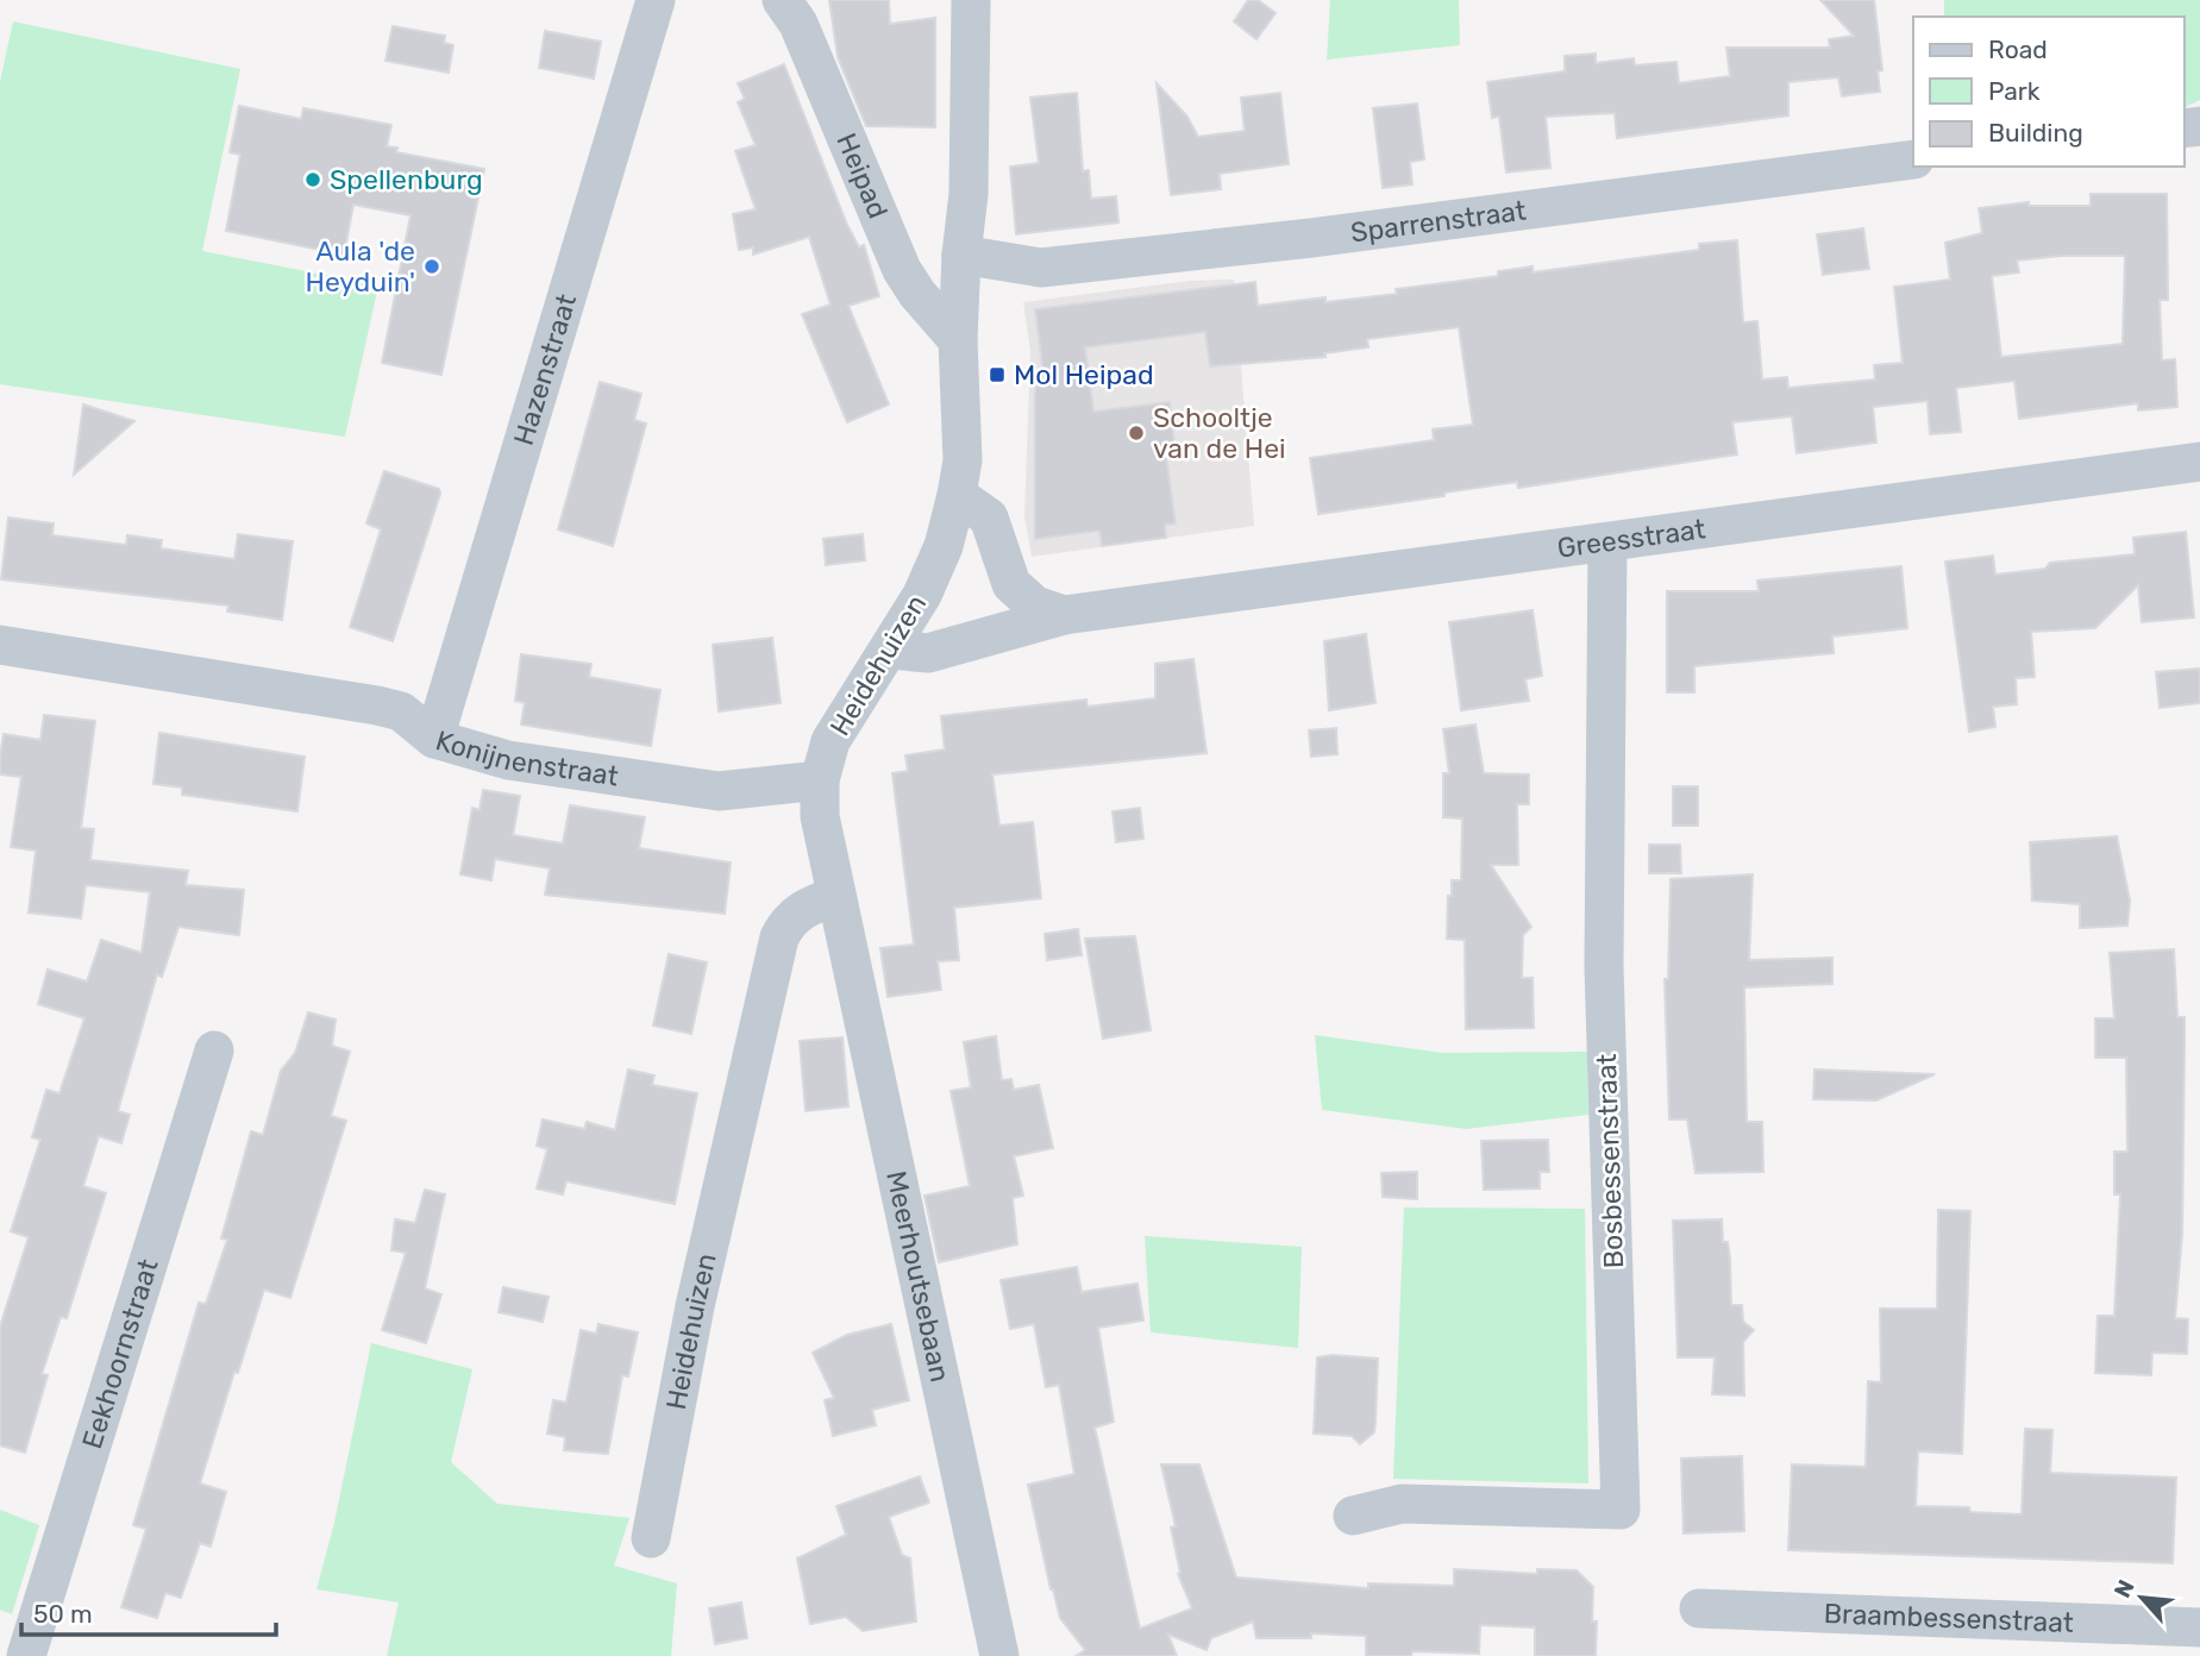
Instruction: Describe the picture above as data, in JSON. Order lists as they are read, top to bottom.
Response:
{
  "streets": {
    "street": [
      "Heipad",
      "Sparrenstraat",
      "Hazenstraat",
      "Greesstraat",
      "Heidehuizen",
      "Konijnenstraat",
      "Bosbessenstraat",
      "Meerhoutsebaan",
      "Eekhoornstraat",
      "Braambessenstraat"
    ]
  },
  "crossings": [
    ["Heipad", "Heidehuizen"],
    ["Sparrenstraat", "Heidehuizen"],
    ["Hazenstraat", "Konijnenstraat"],
    ["Greesstraat", "Heidehuizen"],
    ["Greesstraat", "Bosbessenstraat"],
    ["Heidehuizen", "Konijnenstraat"],
    ["Heidehuizen", "Meerhoutsebaan"]
  ],
  "places": {
    "other": ["Spellenburg", "Aula 'de Heyduin'", "Schooltje van de Hei"],
    "transit": ["Mol Heipad"]
  },
  "legend": ["Road", "Park", "Building"],
  "scale_bar": "50 m",
  "north": "top left"
}
